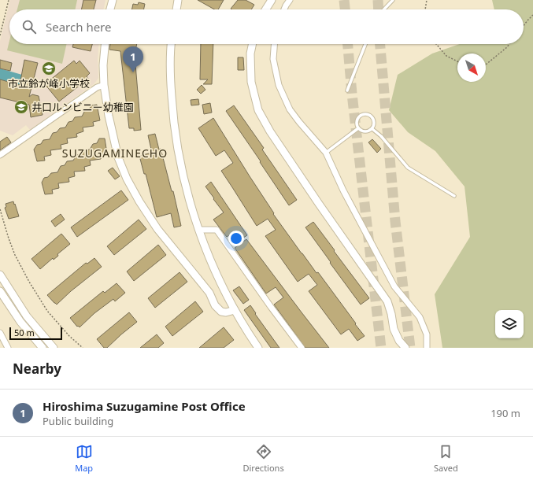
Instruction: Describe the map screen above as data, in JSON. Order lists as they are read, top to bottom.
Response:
{
  "districts": ["SUZUGAMINECHO"],
  "places": {
    "school or university": ["市立鈴が峰小学校", "井口ルンビニー幼稚園"]
  },
  "scale_bar": "50 m",
  "north": "bottom right",
  "page": {
    "search": "Search here",
    "pins": "1",
    "scale": "50 m",
    "heading": "Nearby",
    "list": [
      {
        "mark": "1",
        "name": "Hiroshima Suzugamine Post Office",
        "note": "Public building",
        "value": "190 m"
      }
    ],
    "nav": ["Map", "Directions", "Saved"]
  }
}
